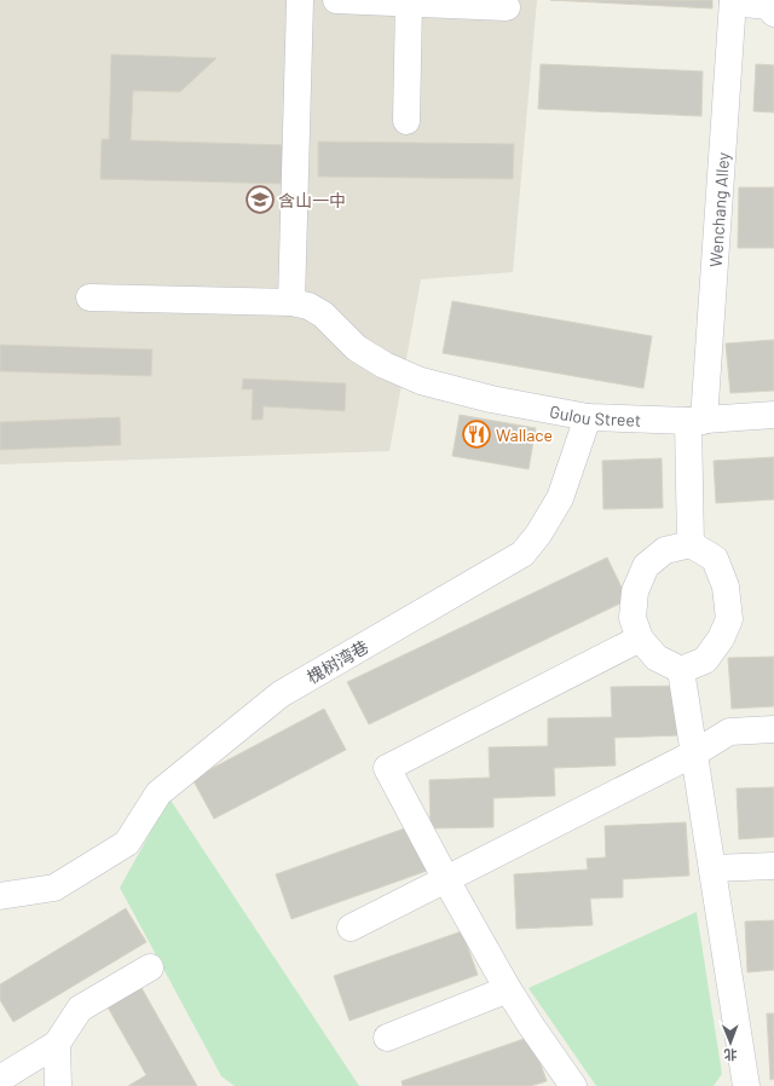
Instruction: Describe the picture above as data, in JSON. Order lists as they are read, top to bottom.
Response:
{
  "streets": {
    "street": ["Wenchang Alley", "Gulou Street", "槐树湾巷"]
  },
  "crossings": [
    ["Wenchang Alley", "Gulou Street"],
    ["Gulou Street", "槐树湾巷"]
  ],
  "places": {
    "school or university": ["含山一中"],
    "restaurant": ["Wallace"]
  },
  "north": "bottom"
}
